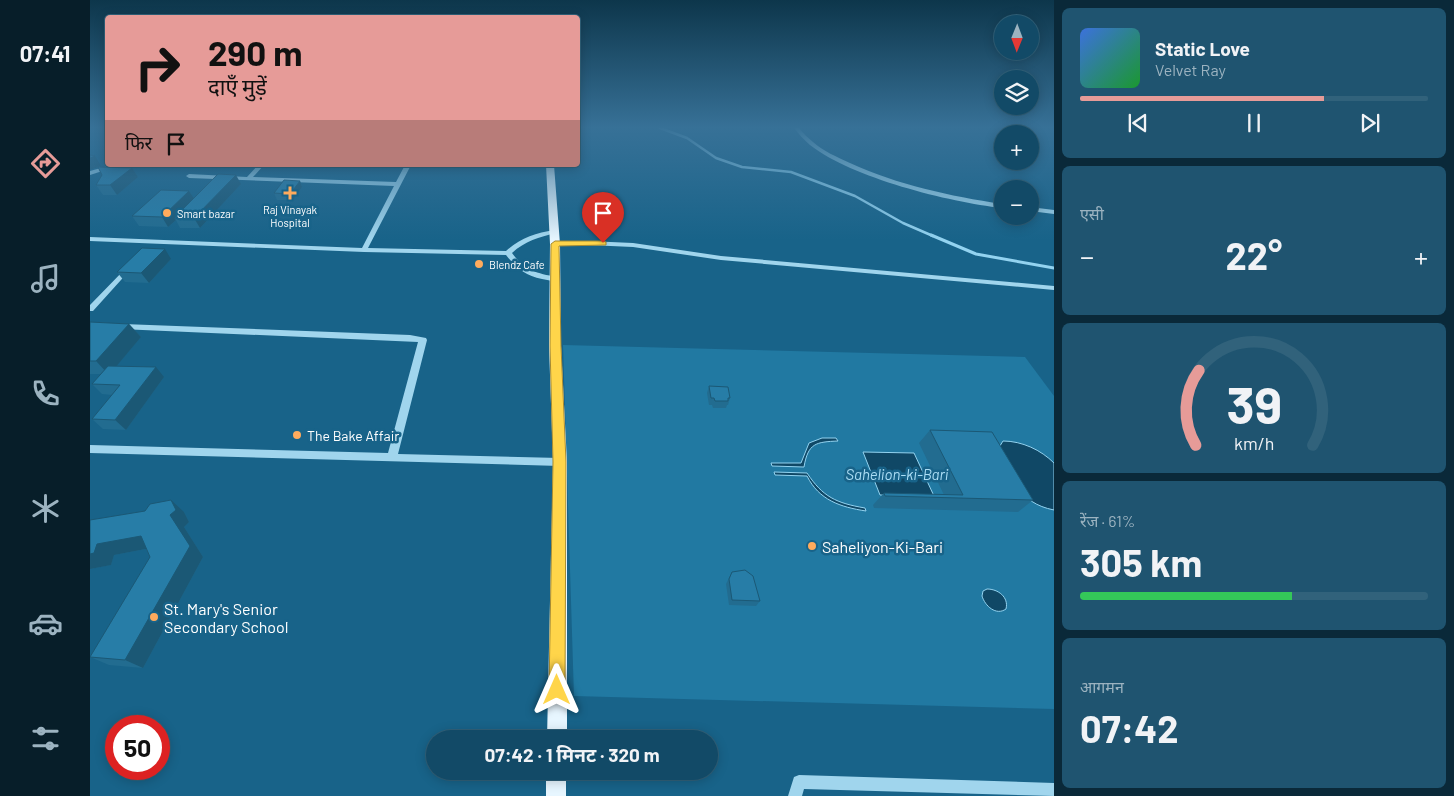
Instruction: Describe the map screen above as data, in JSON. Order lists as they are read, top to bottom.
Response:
{
  "water": ["Sahelion-ki-Bari"],
  "places": {
    "health": ["Raj Vinayak Hospital"],
    "other": [
      "Smart bazar",
      "Blendz Cafe",
      "The Bake Affair",
      "Saheliyon-Ki-Bari",
      "St. Mary's Senior Secondary School"
    ]
  },
  "north": "bottom",
  "page": {
    "tabs": "07:41",
    "map_buttons": ["+", "−"],
    "turn": ["290 m", "दाएँ मुड़ें"],
    "song": ["Static Love", "Velvet Ray"],
    "then": "फिर",
    "tile": [
      "एसी",
      ["रेंज · 61%", "305 km"],
      ["आगमन", "07:42"]
    ],
    "heat": ["−", "22°", "+"],
    "limit": "50",
    "trip": "07:42 · 1 मिनट · 320 m",
    "gauge": ["39", "km/h"]
  }
}
